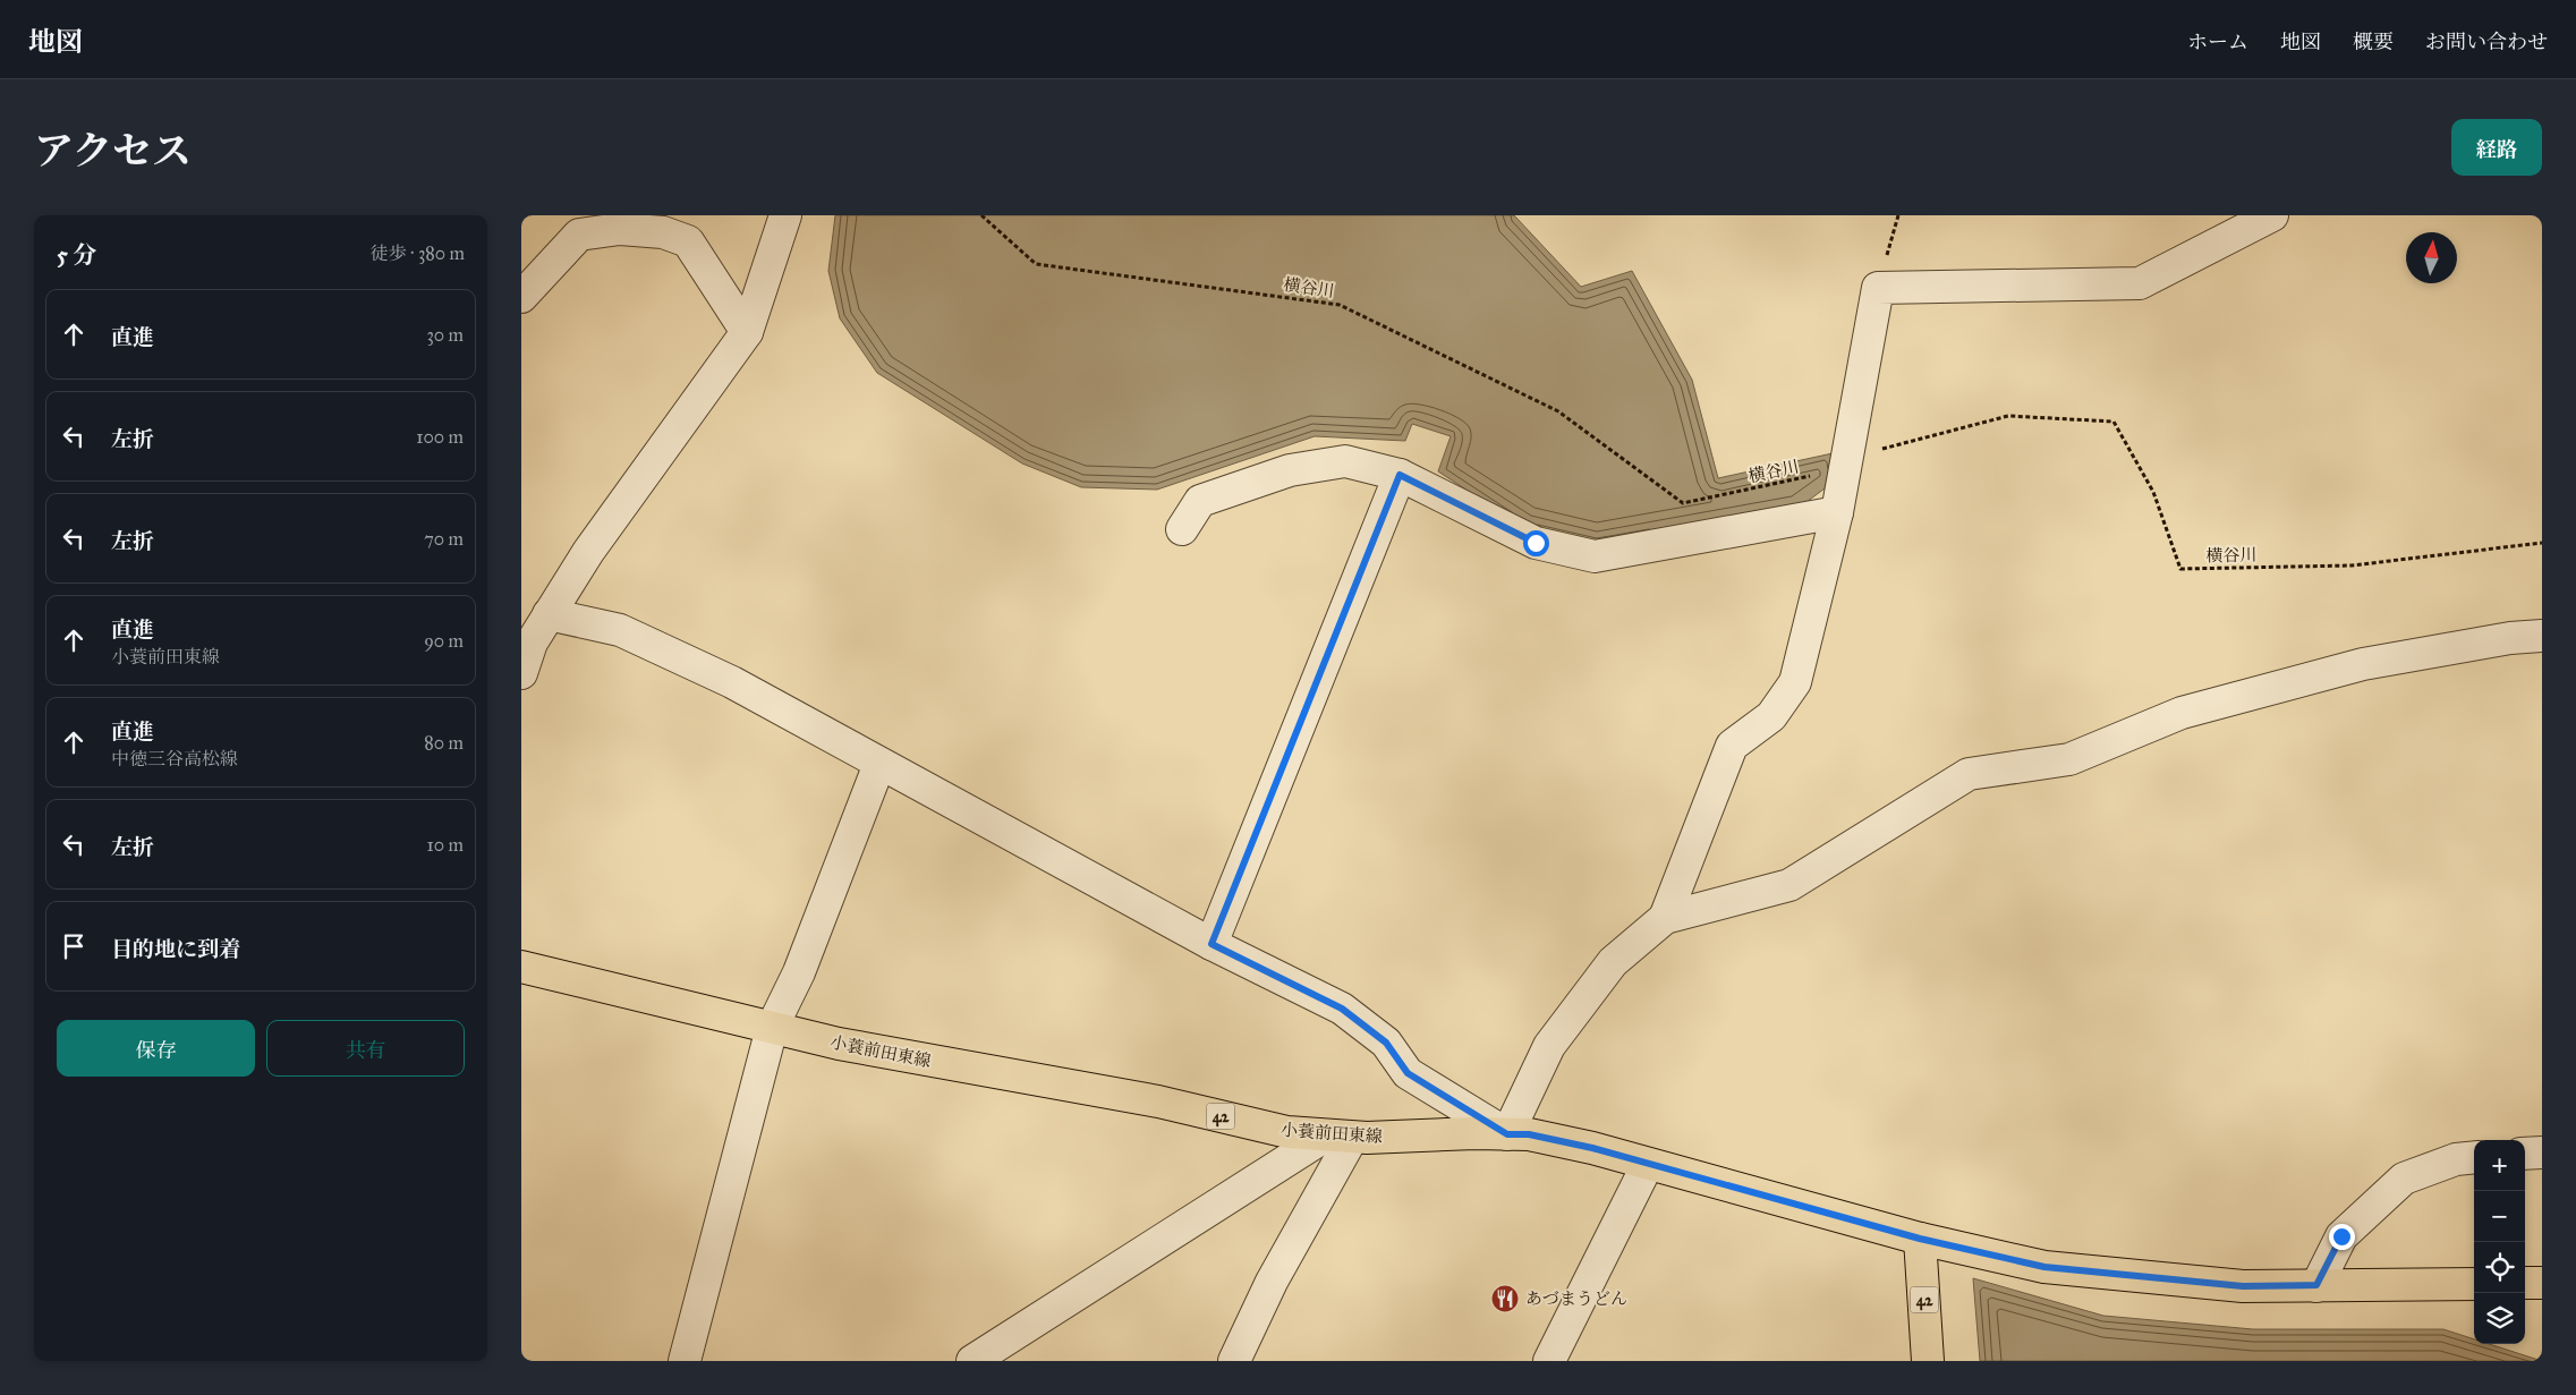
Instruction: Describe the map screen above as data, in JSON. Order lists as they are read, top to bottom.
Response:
{
  "streets": {
    "main road": ["小蓑前田東線", "42"],
    "path": ["横谷川"]
  },
  "crossings": [
    ["小蓑前田東線", "42"]
  ],
  "places": {
    "restaurant": ["あづまうどん"]
  },
  "north": "top",
  "page": {
    "header": "地図",
    "nav": [
      "ホーム",
      "地図",
      "概要",
      "お問い合わせ"
    ],
    "title": "アクセス",
    "buttons": [
      "経路",
      ["保存", "共有"]
    ],
    "heading": ["5 分", "徒歩 · 380 m"],
    "list": [
      ["直進", "30 m"],
      ["左折", "100 m"],
      ["左折", "70 m"],
      ["直進", "小蓑前田東線", "90 m"],
      ["直進", "中徳三谷高松線", "80 m"],
      ["左折", "10 m"],
      "目的地に到着"
    ],
    "map_buttons": ["+", "−"]
  }
}
